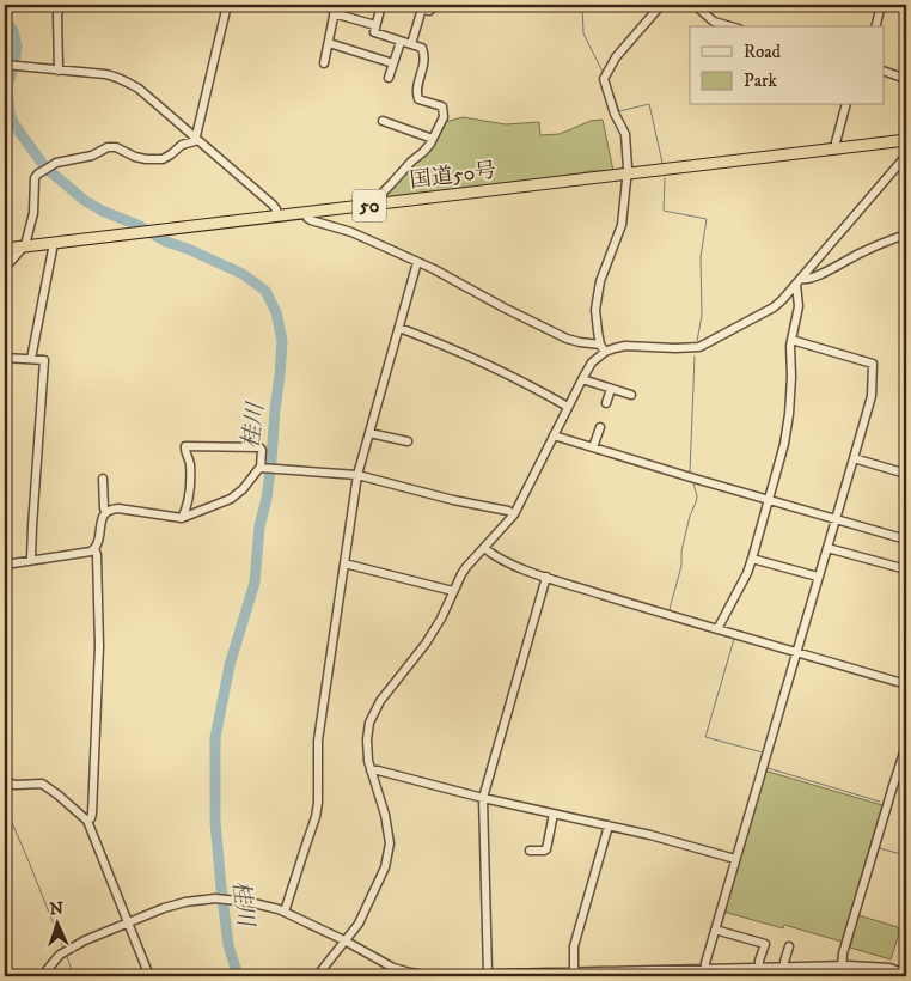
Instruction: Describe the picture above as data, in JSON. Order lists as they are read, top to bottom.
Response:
{
  "streets": {
    "highway": ["国道50号", "50"]
  },
  "water": ["桂川"],
  "legend": ["Road", "Park"],
  "north": "top"
}
